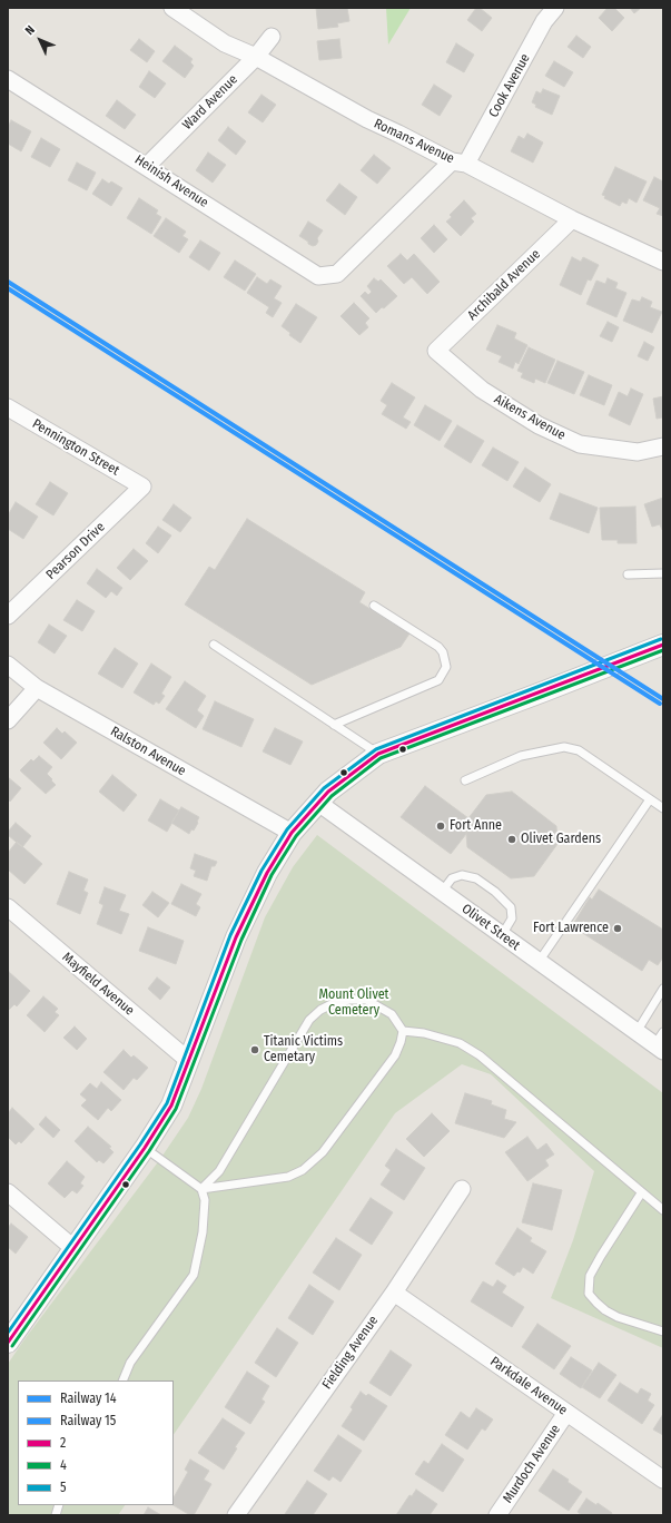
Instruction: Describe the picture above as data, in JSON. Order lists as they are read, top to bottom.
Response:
{
  "streets": {
    "street": [
      "Cook Avenue",
      "Ward Avenue",
      "Romans Avenue",
      "Heinish Avenue",
      "Archibald Avenue",
      "Aikens Avenue",
      "Pennington Street",
      "Pearson Drive",
      "Ralston Avenue",
      "Olivet Street",
      "Mayfield Avenue",
      "Fielding Avenue",
      "Parkdale Avenue",
      "Murdoch Avenue"
    ]
  },
  "crossings": [
    ["Cook Avenue", "Romans Avenue"],
    ["Cook Avenue", "Heinish Avenue"],
    ["Ward Avenue", "Romans Avenue"],
    ["Ward Avenue", "Heinish Avenue"],
    ["Romans Avenue", "Archibald Avenue"],
    ["Archibald Avenue", "Aikens Avenue"],
    ["Pennington Street", "Pearson Drive"],
    ["Fielding Avenue", "Parkdale Avenue"],
    ["Parkdale Avenue", "Murdoch Avenue"]
  ],
  "parks": ["Mount Olivet Cemetery"],
  "places": [
    "Fort Anne",
    "Olivet Gardens",
    "Fort Lawrence",
    "Titanic Victims Cemetary"
  ],
  "lines": [
    "rail line 14",
    "rail line 15",
    "transit line 5",
    "transit line 2",
    "transit line 4"
  ],
  "legend": [
    "Railway 14",
    "Railway 15",
    "2",
    "4",
    "5"
  ],
  "north": "top left"
}
